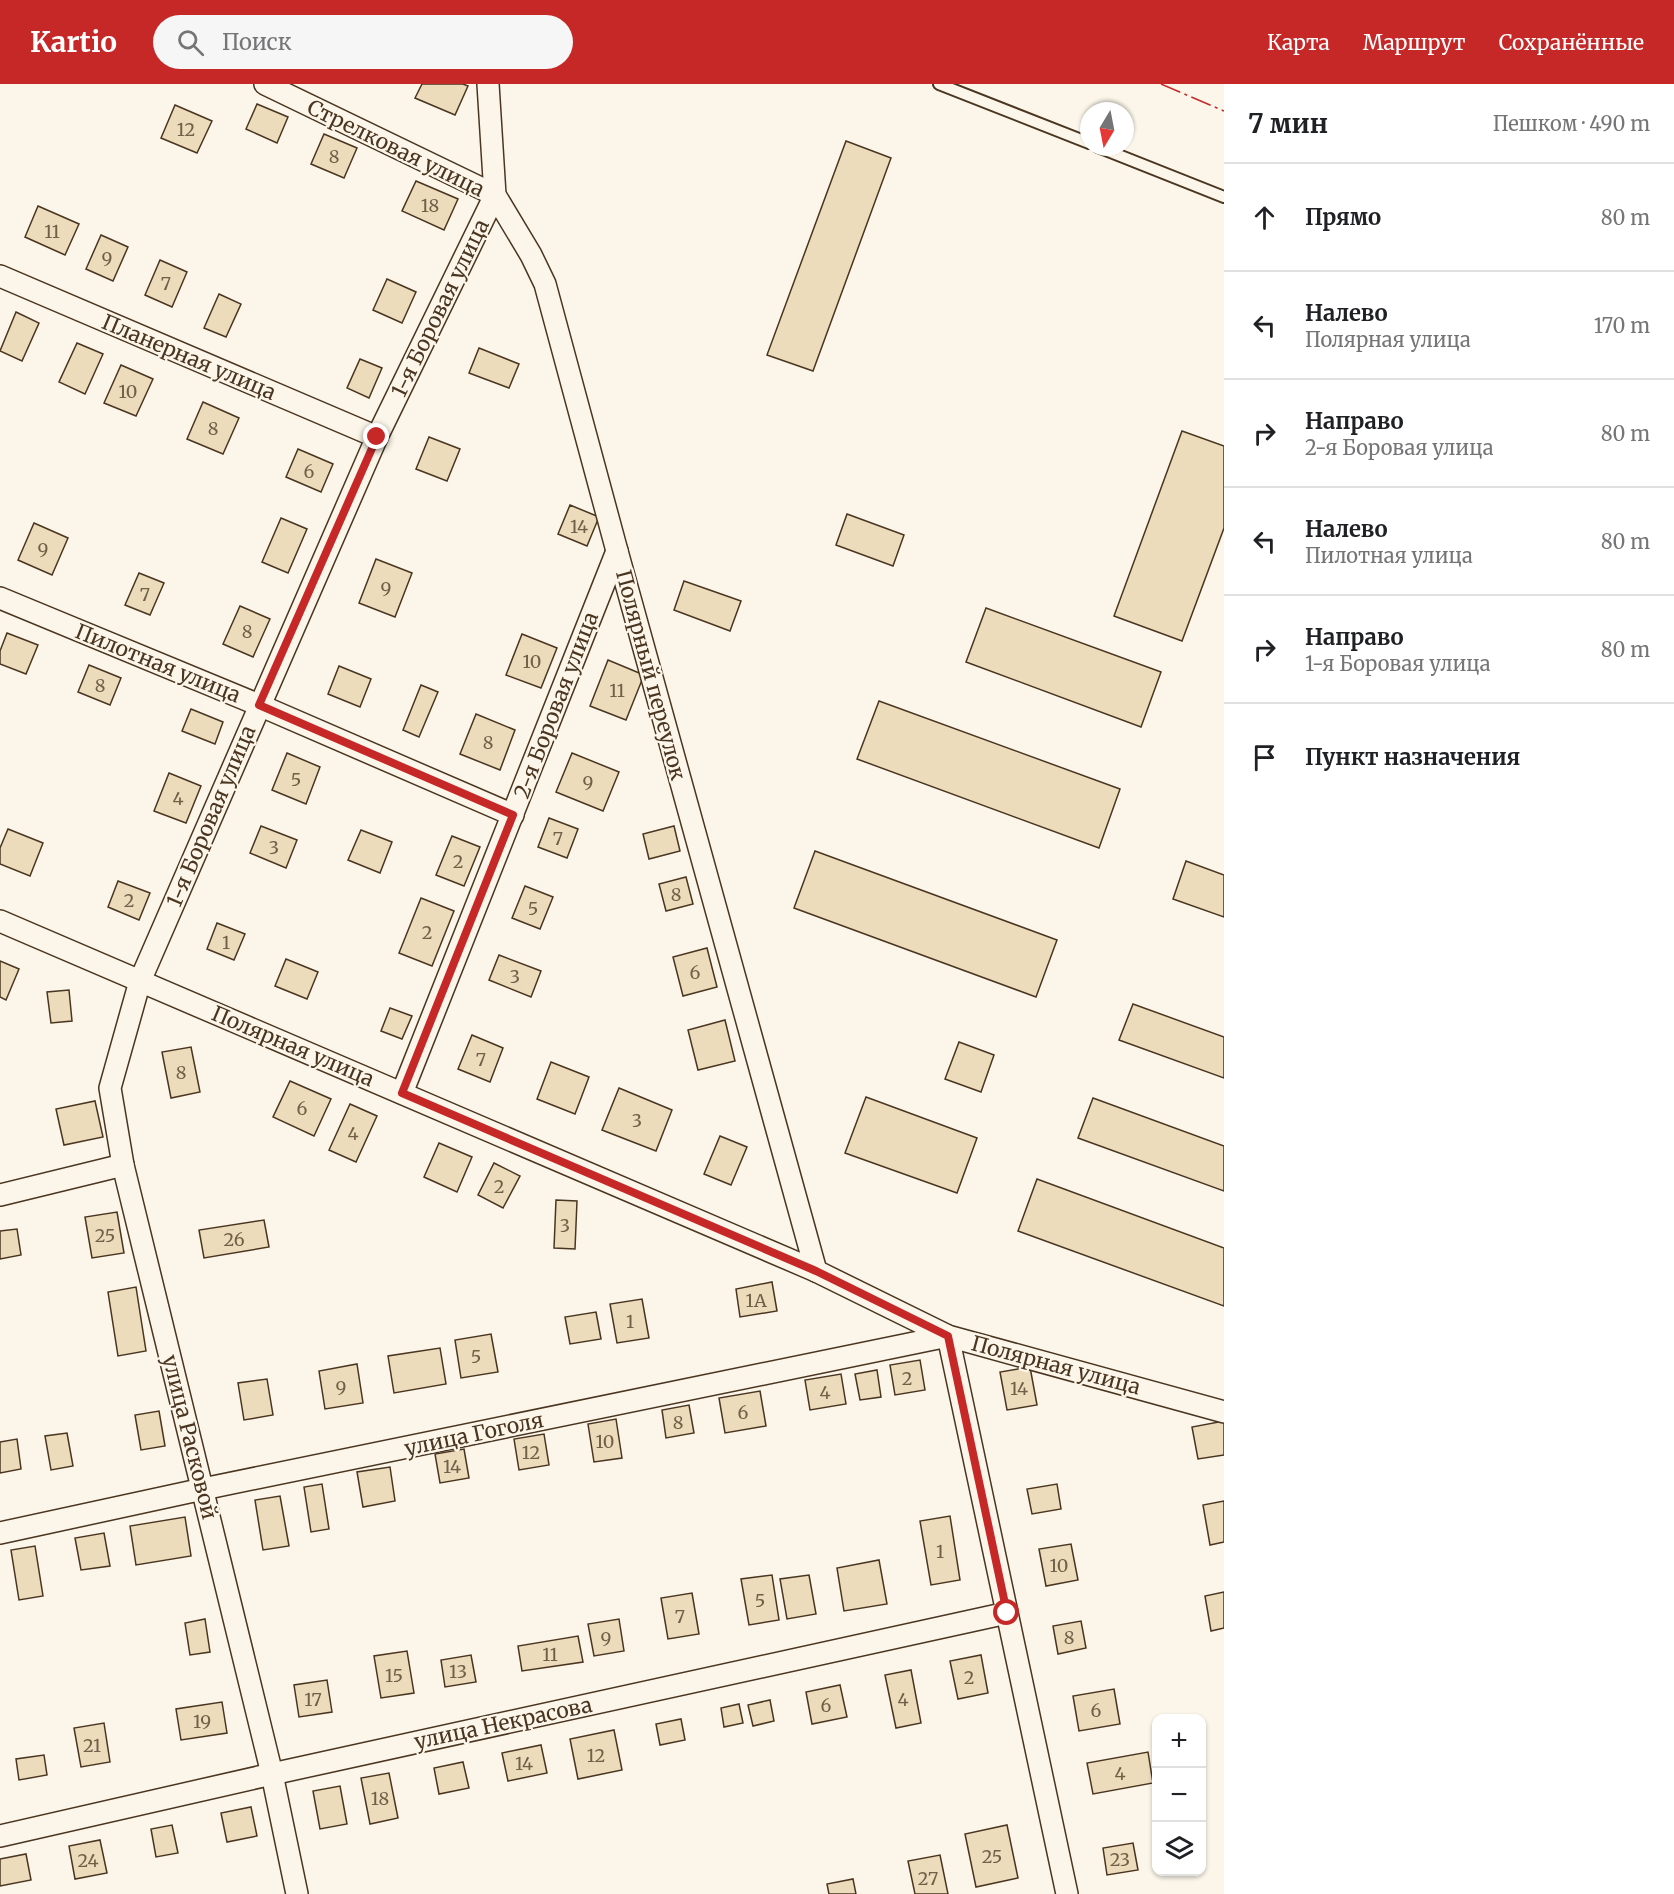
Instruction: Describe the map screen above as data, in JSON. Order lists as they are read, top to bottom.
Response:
{
  "streets": {
    "street": [
      "Стрелковая улица",
      "1-я Боровая улица",
      "Планерная улица",
      "Пилотная улица",
      "Полярный переулок",
      "2-я Боровая улица",
      "Полярная улица",
      "улица Гоголя",
      "улица Расковой",
      "улица Некрасова"
    ]
  },
  "crossings": [
    ["Стрелковая улица", "1-я Боровая улица"],
    ["Стрелковая улица", "Полярный переулок"],
    ["1-я Боровая улица", "Планерная улица"],
    ["1-я Боровая улица", "Пилотная улица"],
    ["1-я Боровая улица", "Полярный переулок"],
    ["1-я Боровая улица", "Полярная улица"],
    ["1-я Боровая улица", "улица Расковой"],
    ["Пилотная улица", "2-я Боровая улица"],
    ["Полярный переулок", "2-я Боровая улица"],
    ["Полярный переулок", "Полярная улица"],
    ["2-я Боровая улица", "Полярная улица"],
    ["Полярная улица", "улица Гоголя"],
    ["Полярная улица", "улица Расковой"],
    ["улица Гоголя", "улица Расковой"],
    ["улица Расковой", "улица Некрасова"]
  ],
  "house_numbers": [
    "12",
    "8",
    "18",
    "11",
    "9",
    "7",
    "10",
    "8",
    "6",
    "14",
    "9",
    "9",
    "7",
    "8",
    "10",
    "8",
    "11",
    "8",
    "5",
    "9",
    "4",
    "7",
    "3",
    "2",
    "8",
    "2",
    "5",
    "2",
    "1",
    "6",
    "3",
    "7",
    "8",
    "6",
    "3",
    "4",
    "2",
    "3",
    "25",
    "26",
    "1А",
    "1",
    "5",
    "2",
    "9",
    "14",
    "4",
    "6",
    "8",
    "10",
    "12",
    "14",
    "1",
    "10",
    "5",
    "7",
    "8",
    "9",
    "11",
    "13",
    "15",
    "2",
    "17",
    "4",
    "6",
    "6",
    "19",
    "21",
    "12",
    "14",
    "4",
    "18",
    "25",
    "23",
    "24",
    "27"
  ],
  "north": "bottom",
  "page": {
    "header": "Kartio",
    "search": "Поиск",
    "nav": ["Карта", "Маршрут", "Сохранённые"],
    "heading": ["7 мин", "Пешком · 490 m"],
    "list": [
      ["Прямо", "80 m"],
      ["Налево", "Полярная улица", "170 m"],
      ["Направо", "2-я Боровая улица", "80 m"],
      ["Налево", "Пилотная улица", "80 m"],
      ["Направо", "1-я Боровая улица", "80 m"],
      "Пункт назначения"
    ],
    "map_buttons": ["+", "−"]
  }
}
